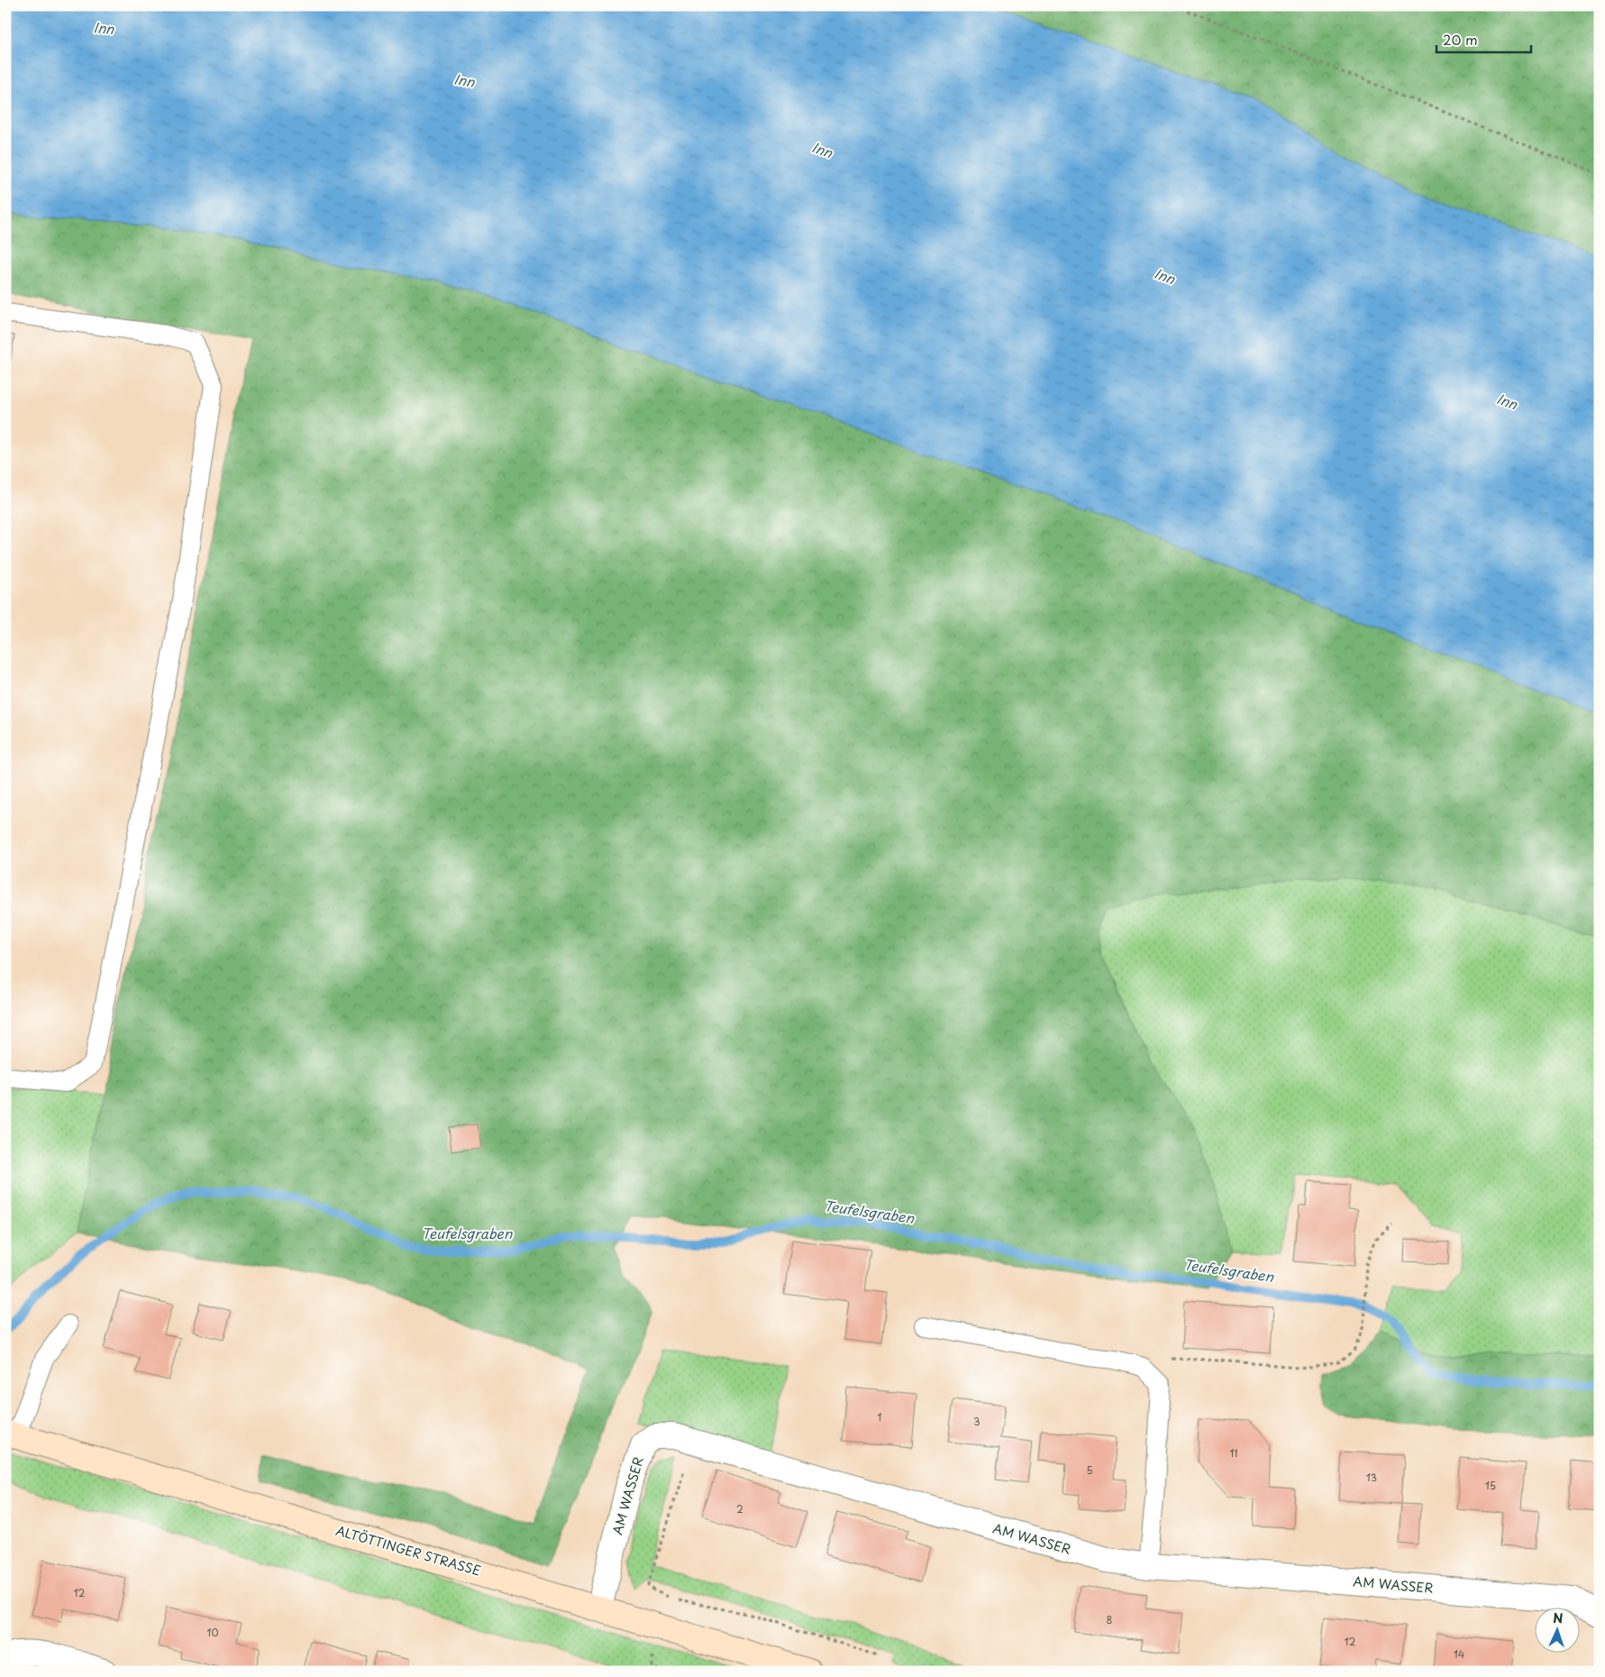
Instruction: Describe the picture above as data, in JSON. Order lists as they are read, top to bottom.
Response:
{
  "streets": {
    "main road": ["ALTÖTTINGER STRASSE"],
    "street": ["AM WASSER"]
  },
  "crossings": [
    ["AM WASSER", "ALTÖTTINGER STRASSE"]
  ],
  "water": ["Inn", "Teufelsgraben"],
  "house_numbers": [
    "1",
    "3",
    "11",
    "5",
    "13",
    "15",
    "2",
    "12",
    "8",
    "10",
    "12",
    "14"
  ],
  "scale_bar": "20 m",
  "north": "top"
}
